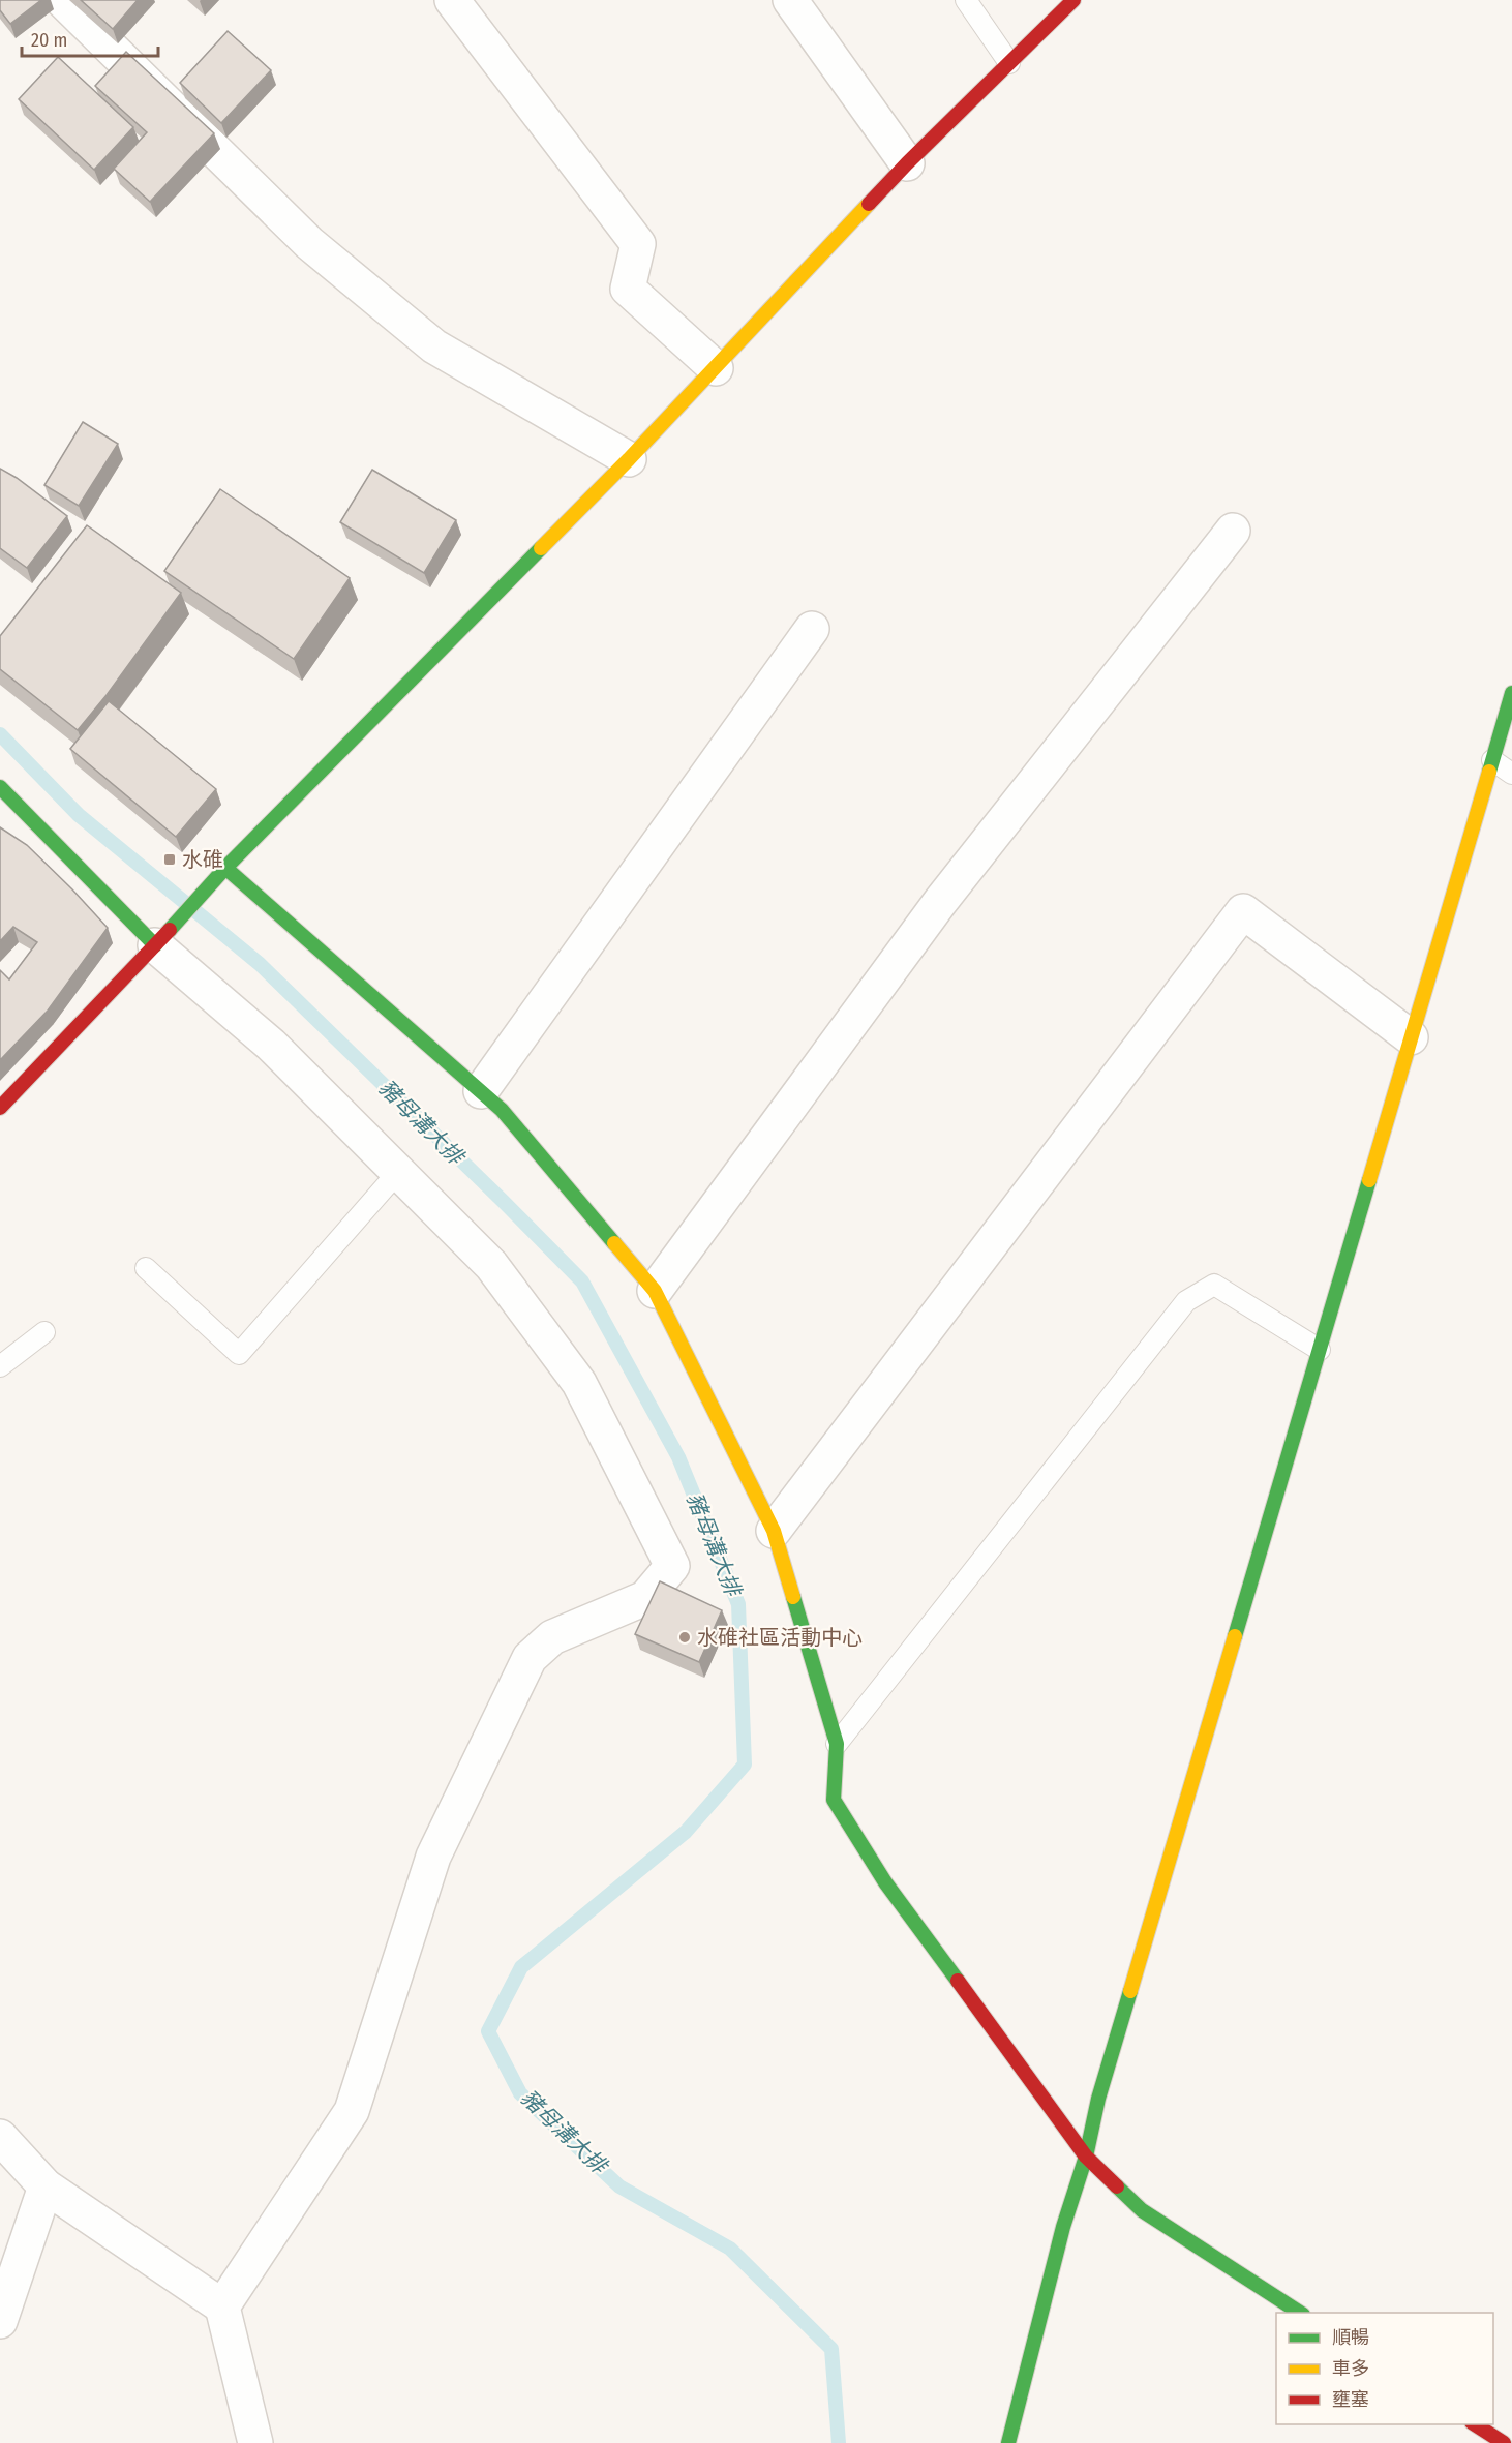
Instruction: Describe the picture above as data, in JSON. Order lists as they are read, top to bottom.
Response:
{
  "water": ["豬母溝大排"],
  "places": {
    "transit": ["水碓"],
    "other": ["水碓社區活動中心"]
  },
  "legend": ["順暢", "車多", "壅塞"],
  "scale_bar": "20 m"
}
